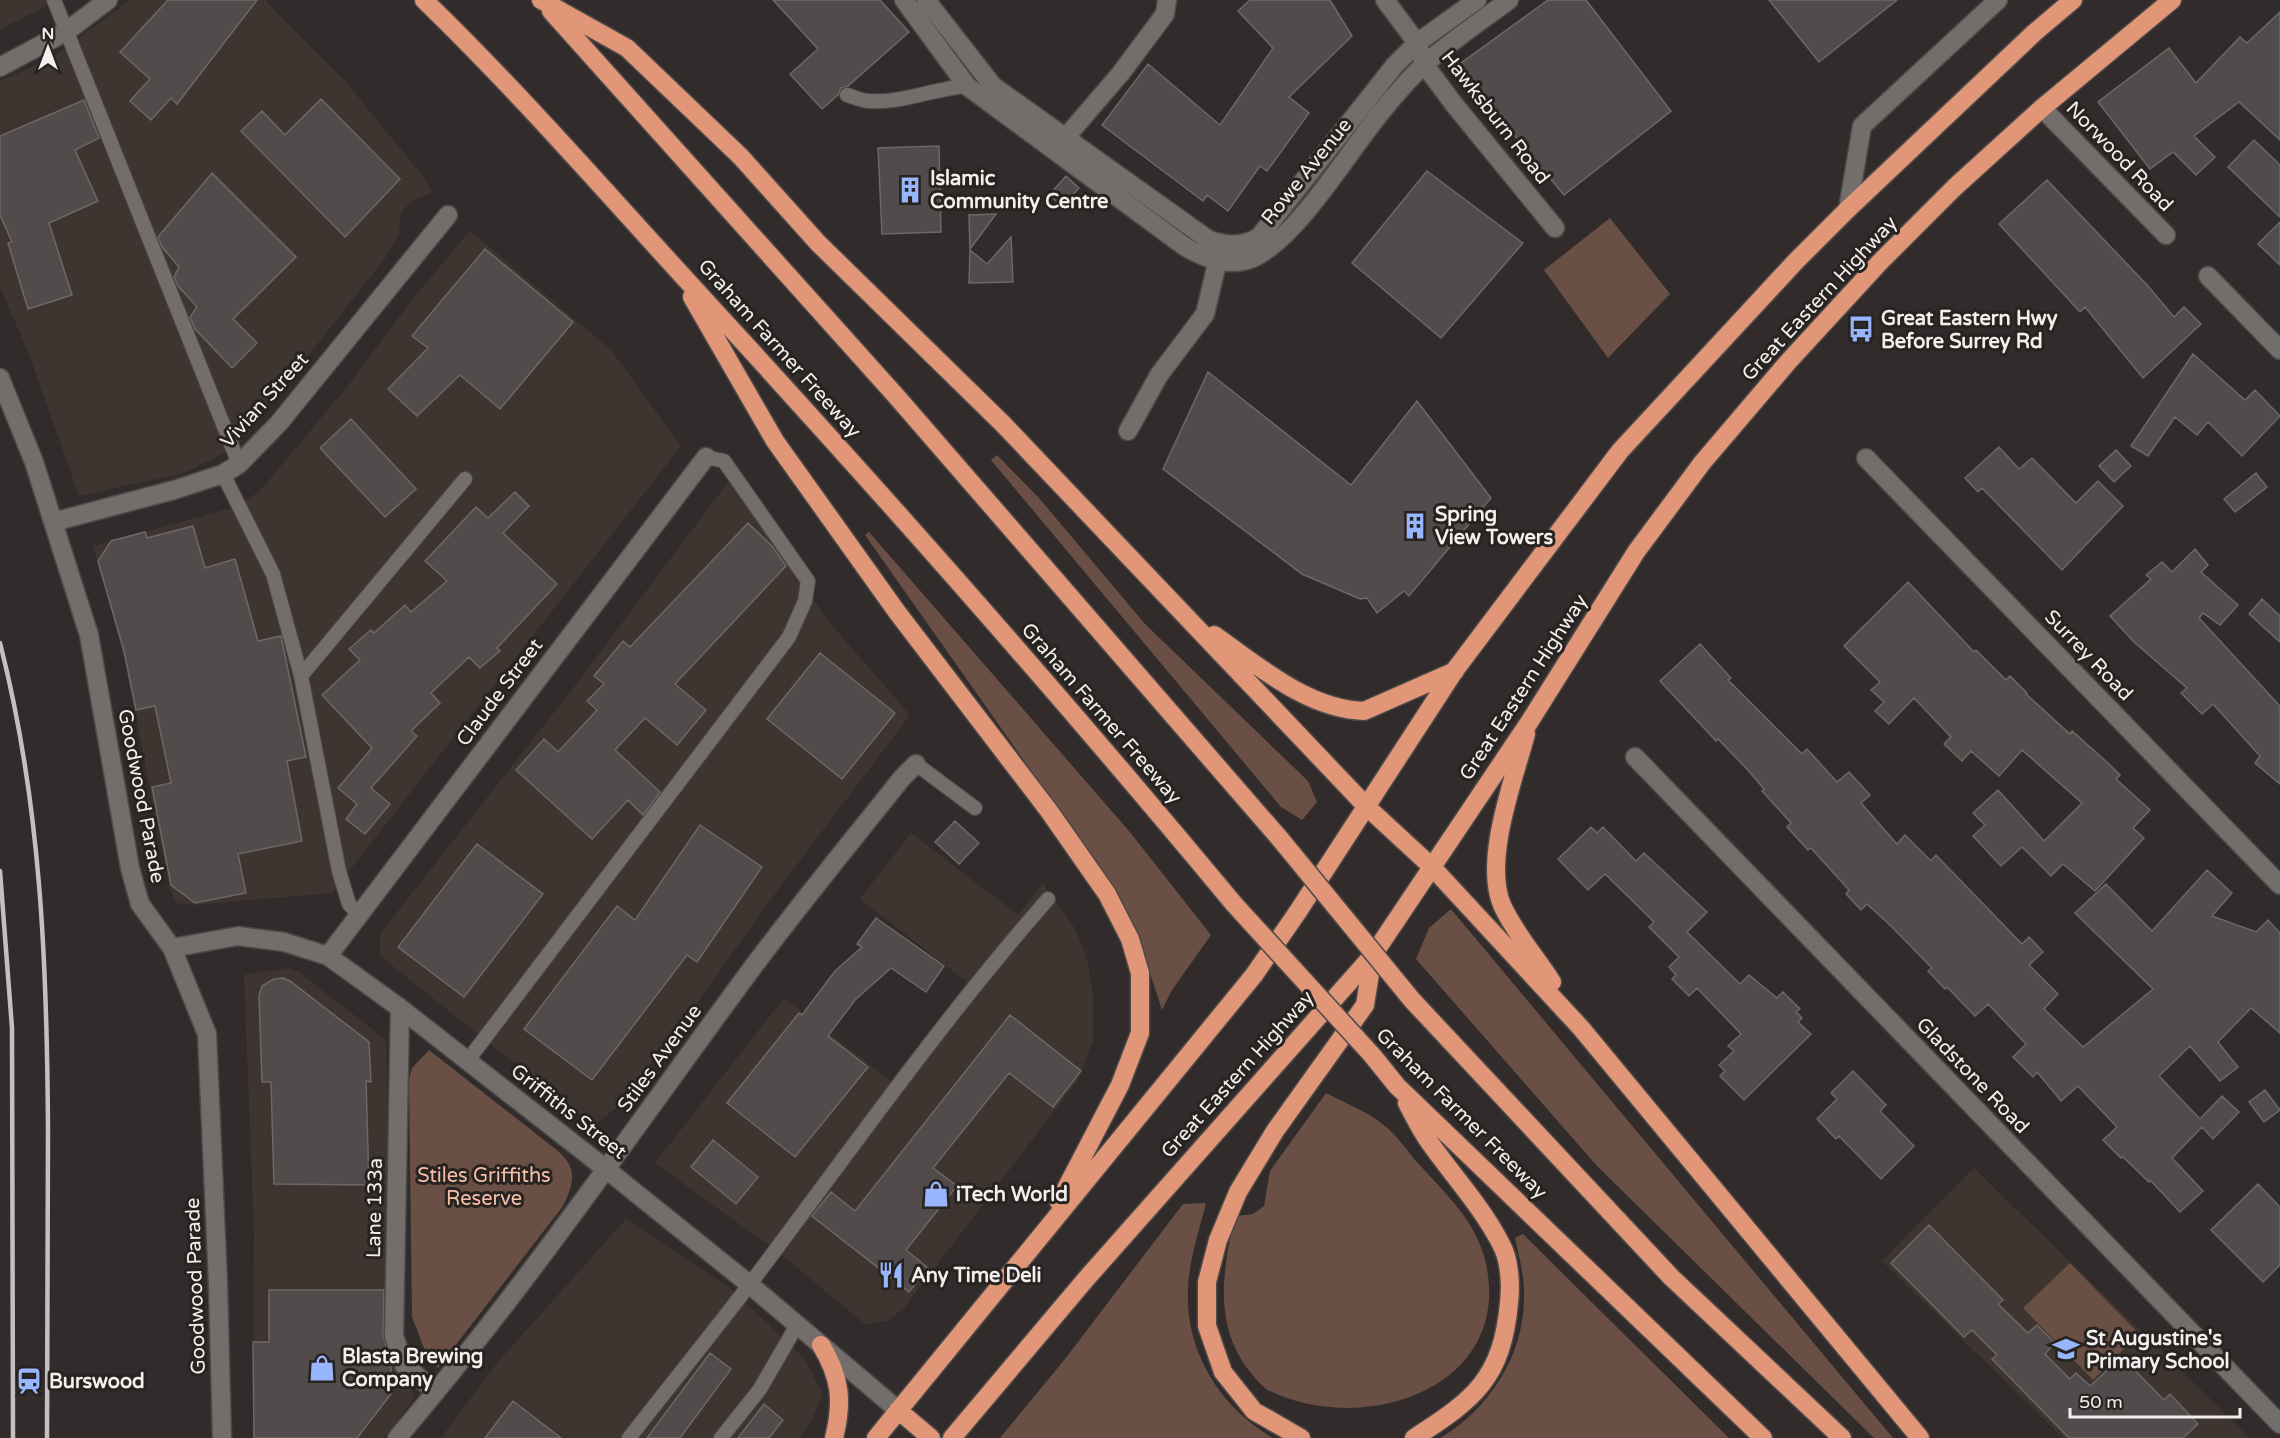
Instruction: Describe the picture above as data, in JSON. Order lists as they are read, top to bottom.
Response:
{
  "streets": {
    "highway": ["Great Eastern Highway", "Graham Farmer Freeway"],
    "street": [
      "Hawksburn Road",
      "Norwood Road",
      "Rowe Avenue",
      "Vivian Street",
      "Surrey Road",
      "Claude Street",
      "Goodwood Parade",
      "Stiles Avenue",
      "Gladstone Road",
      "Griffiths Street",
      "Lane 133a"
    ]
  },
  "crossings": [
    ["Hawksburn Road", "Rowe Avenue"],
    ["Norwood Road", "Great Eastern Highway"],
    ["Great Eastern Highway", "Griffiths Street"],
    ["Vivian Street", "Goodwood Parade"],
    ["Claude Street", "Griffiths Street"],
    ["Goodwood Parade", "Griffiths Street"],
    ["Stiles Avenue", "Griffiths Street"],
    ["Stiles Avenue", "Lane 133a"],
    ["Griffiths Street", "Lane 133a"]
  ],
  "parks": ["Stiles Griffiths Reserve"],
  "places": {
    "building": ["Islamic Community Centre", "Spring View Towers"],
    "bus stop": ["Great Eastern Hwy Before Surrey Rd"],
    "shop": ["iTech World", "Blasta Brewing Company"],
    "restaurant": ["Any Time Deli"],
    "school or university": ["St Augustine's Primary School"],
    "station": ["Burswood"]
  },
  "scale_bar": "50 m",
  "north": "top"
}
